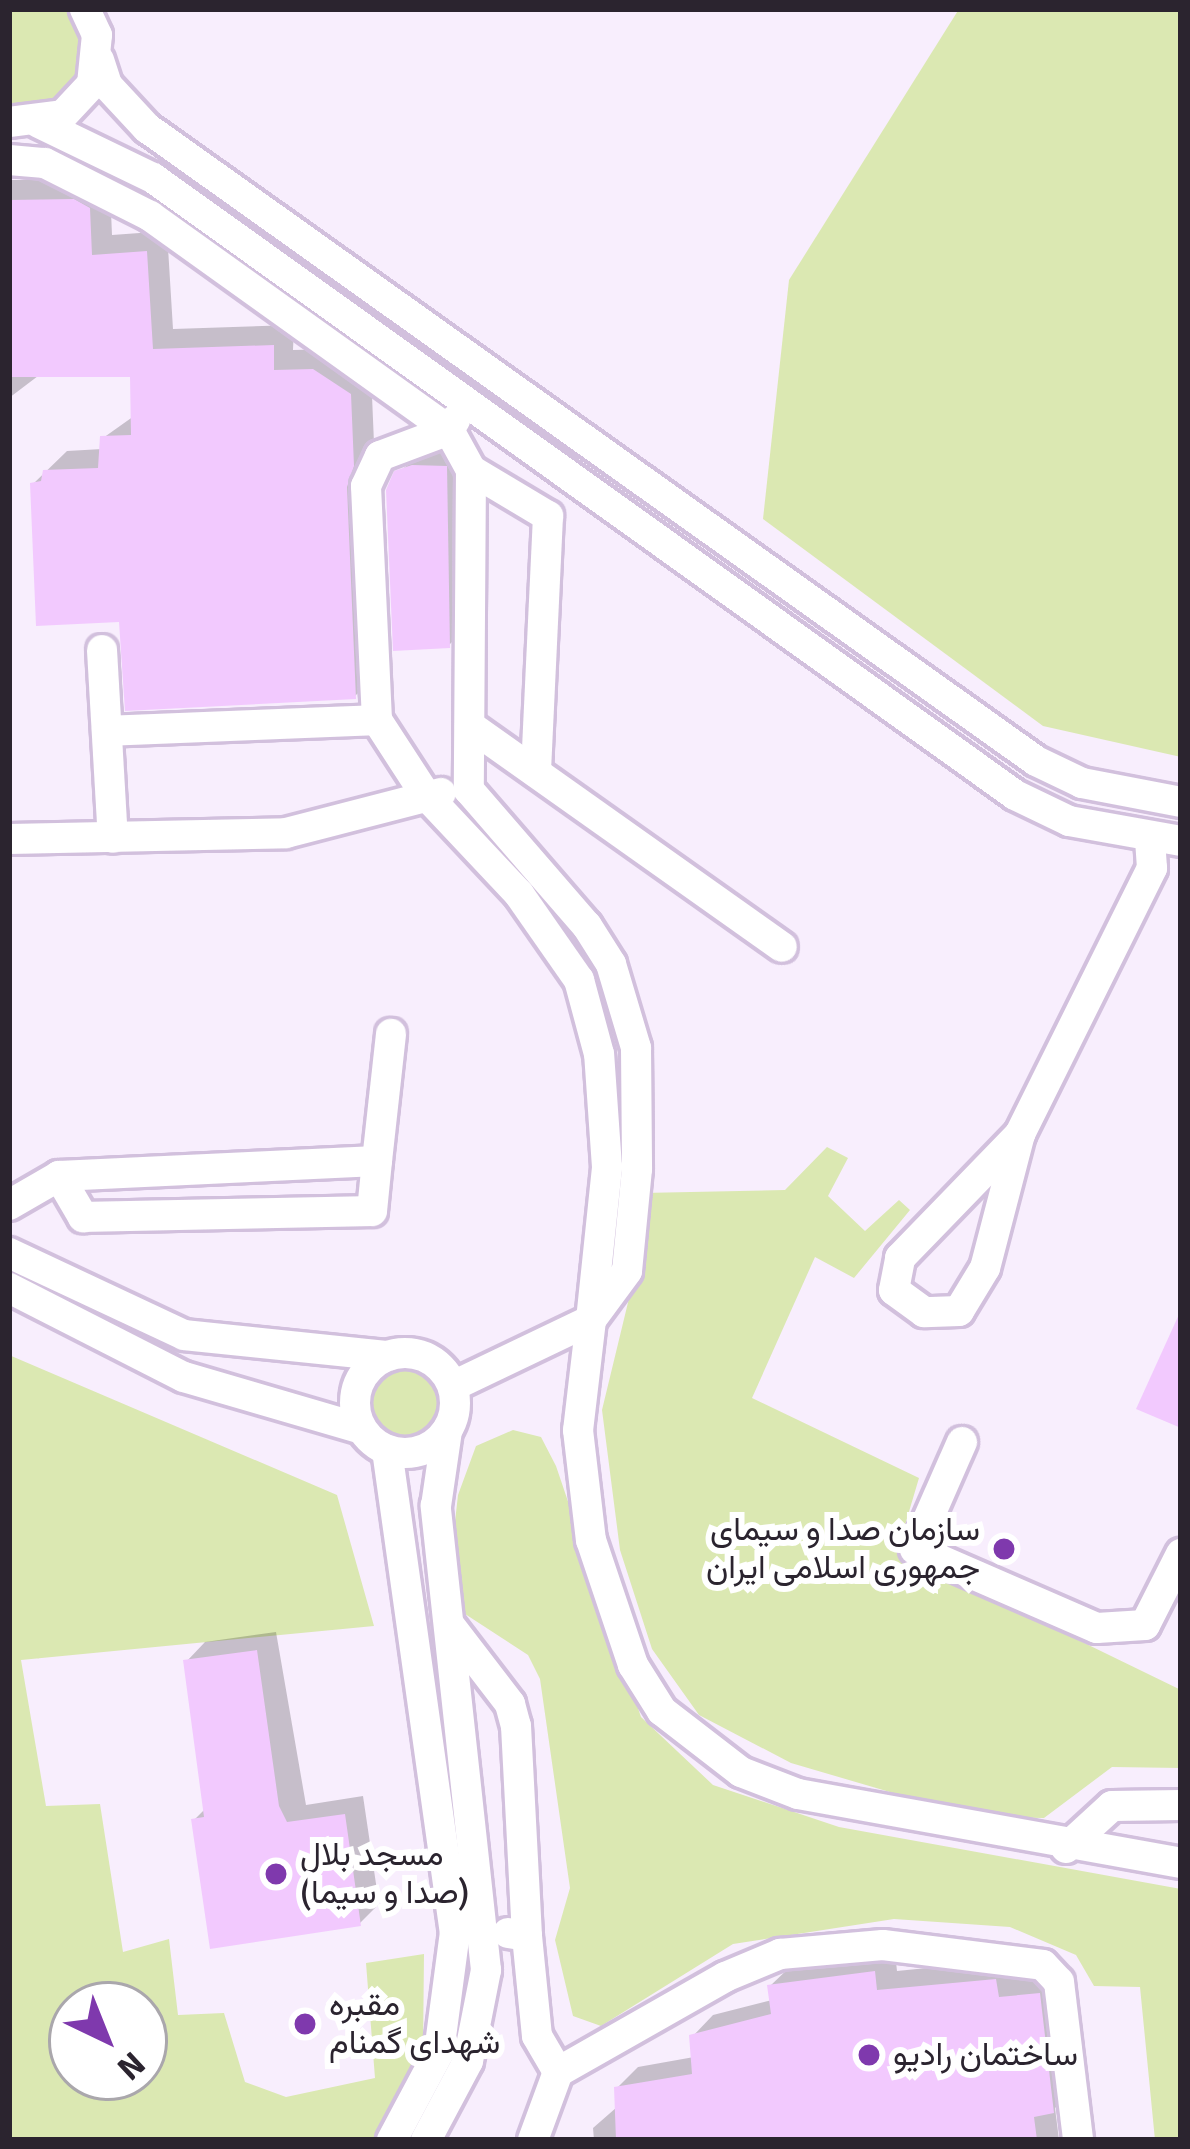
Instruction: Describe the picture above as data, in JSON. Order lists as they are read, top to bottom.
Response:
{
  "places": [
    "سازمان صدا و سیمای جمهوری اسلامی ایران",
    "مسجد بلال (صدا و سیما)",
    "مقبره شهدای گمنام",
    "ساختمان رادیو"
  ],
  "north": "bottom right"
}
